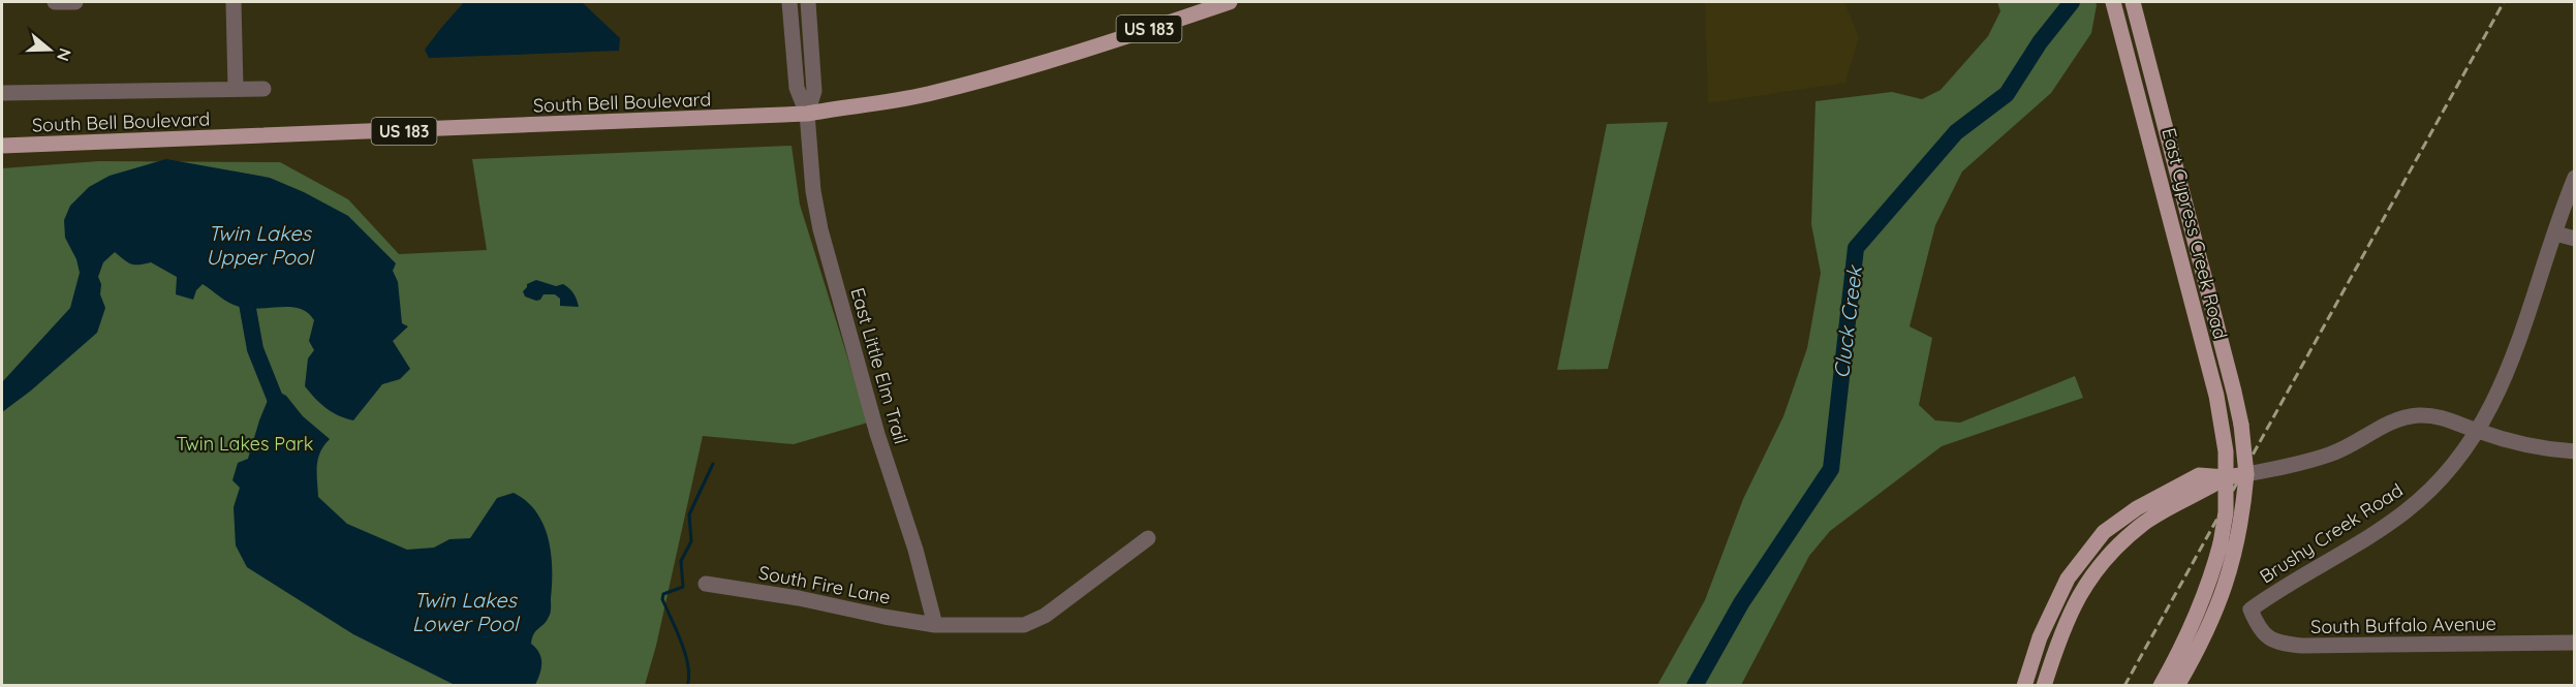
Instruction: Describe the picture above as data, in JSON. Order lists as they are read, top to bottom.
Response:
{
  "streets": {
    "main road": [
      "US 183",
      "South Bell Boulevard",
      "East Cypress Creek Road",
      "Brushy Creek Road"
    ],
    "street": ["East Little Elm Trail", "South Fire Lane", "South Buffalo Avenue"]
  },
  "crossings": [
    ["South Bell Boulevard", "East Little Elm Trail"],
    ["East Cypress Creek Road", "Brushy Creek Road"],
    ["East Little Elm Trail", "South Fire Lane"],
    ["Brushy Creek Road", "South Buffalo Avenue"]
  ],
  "water": ["Twin Lakes Upper Pool", "Cluck Creek", "Twin Lakes Lower Pool"],
  "parks": ["Twin Lakes Park"],
  "north": "right"
}
